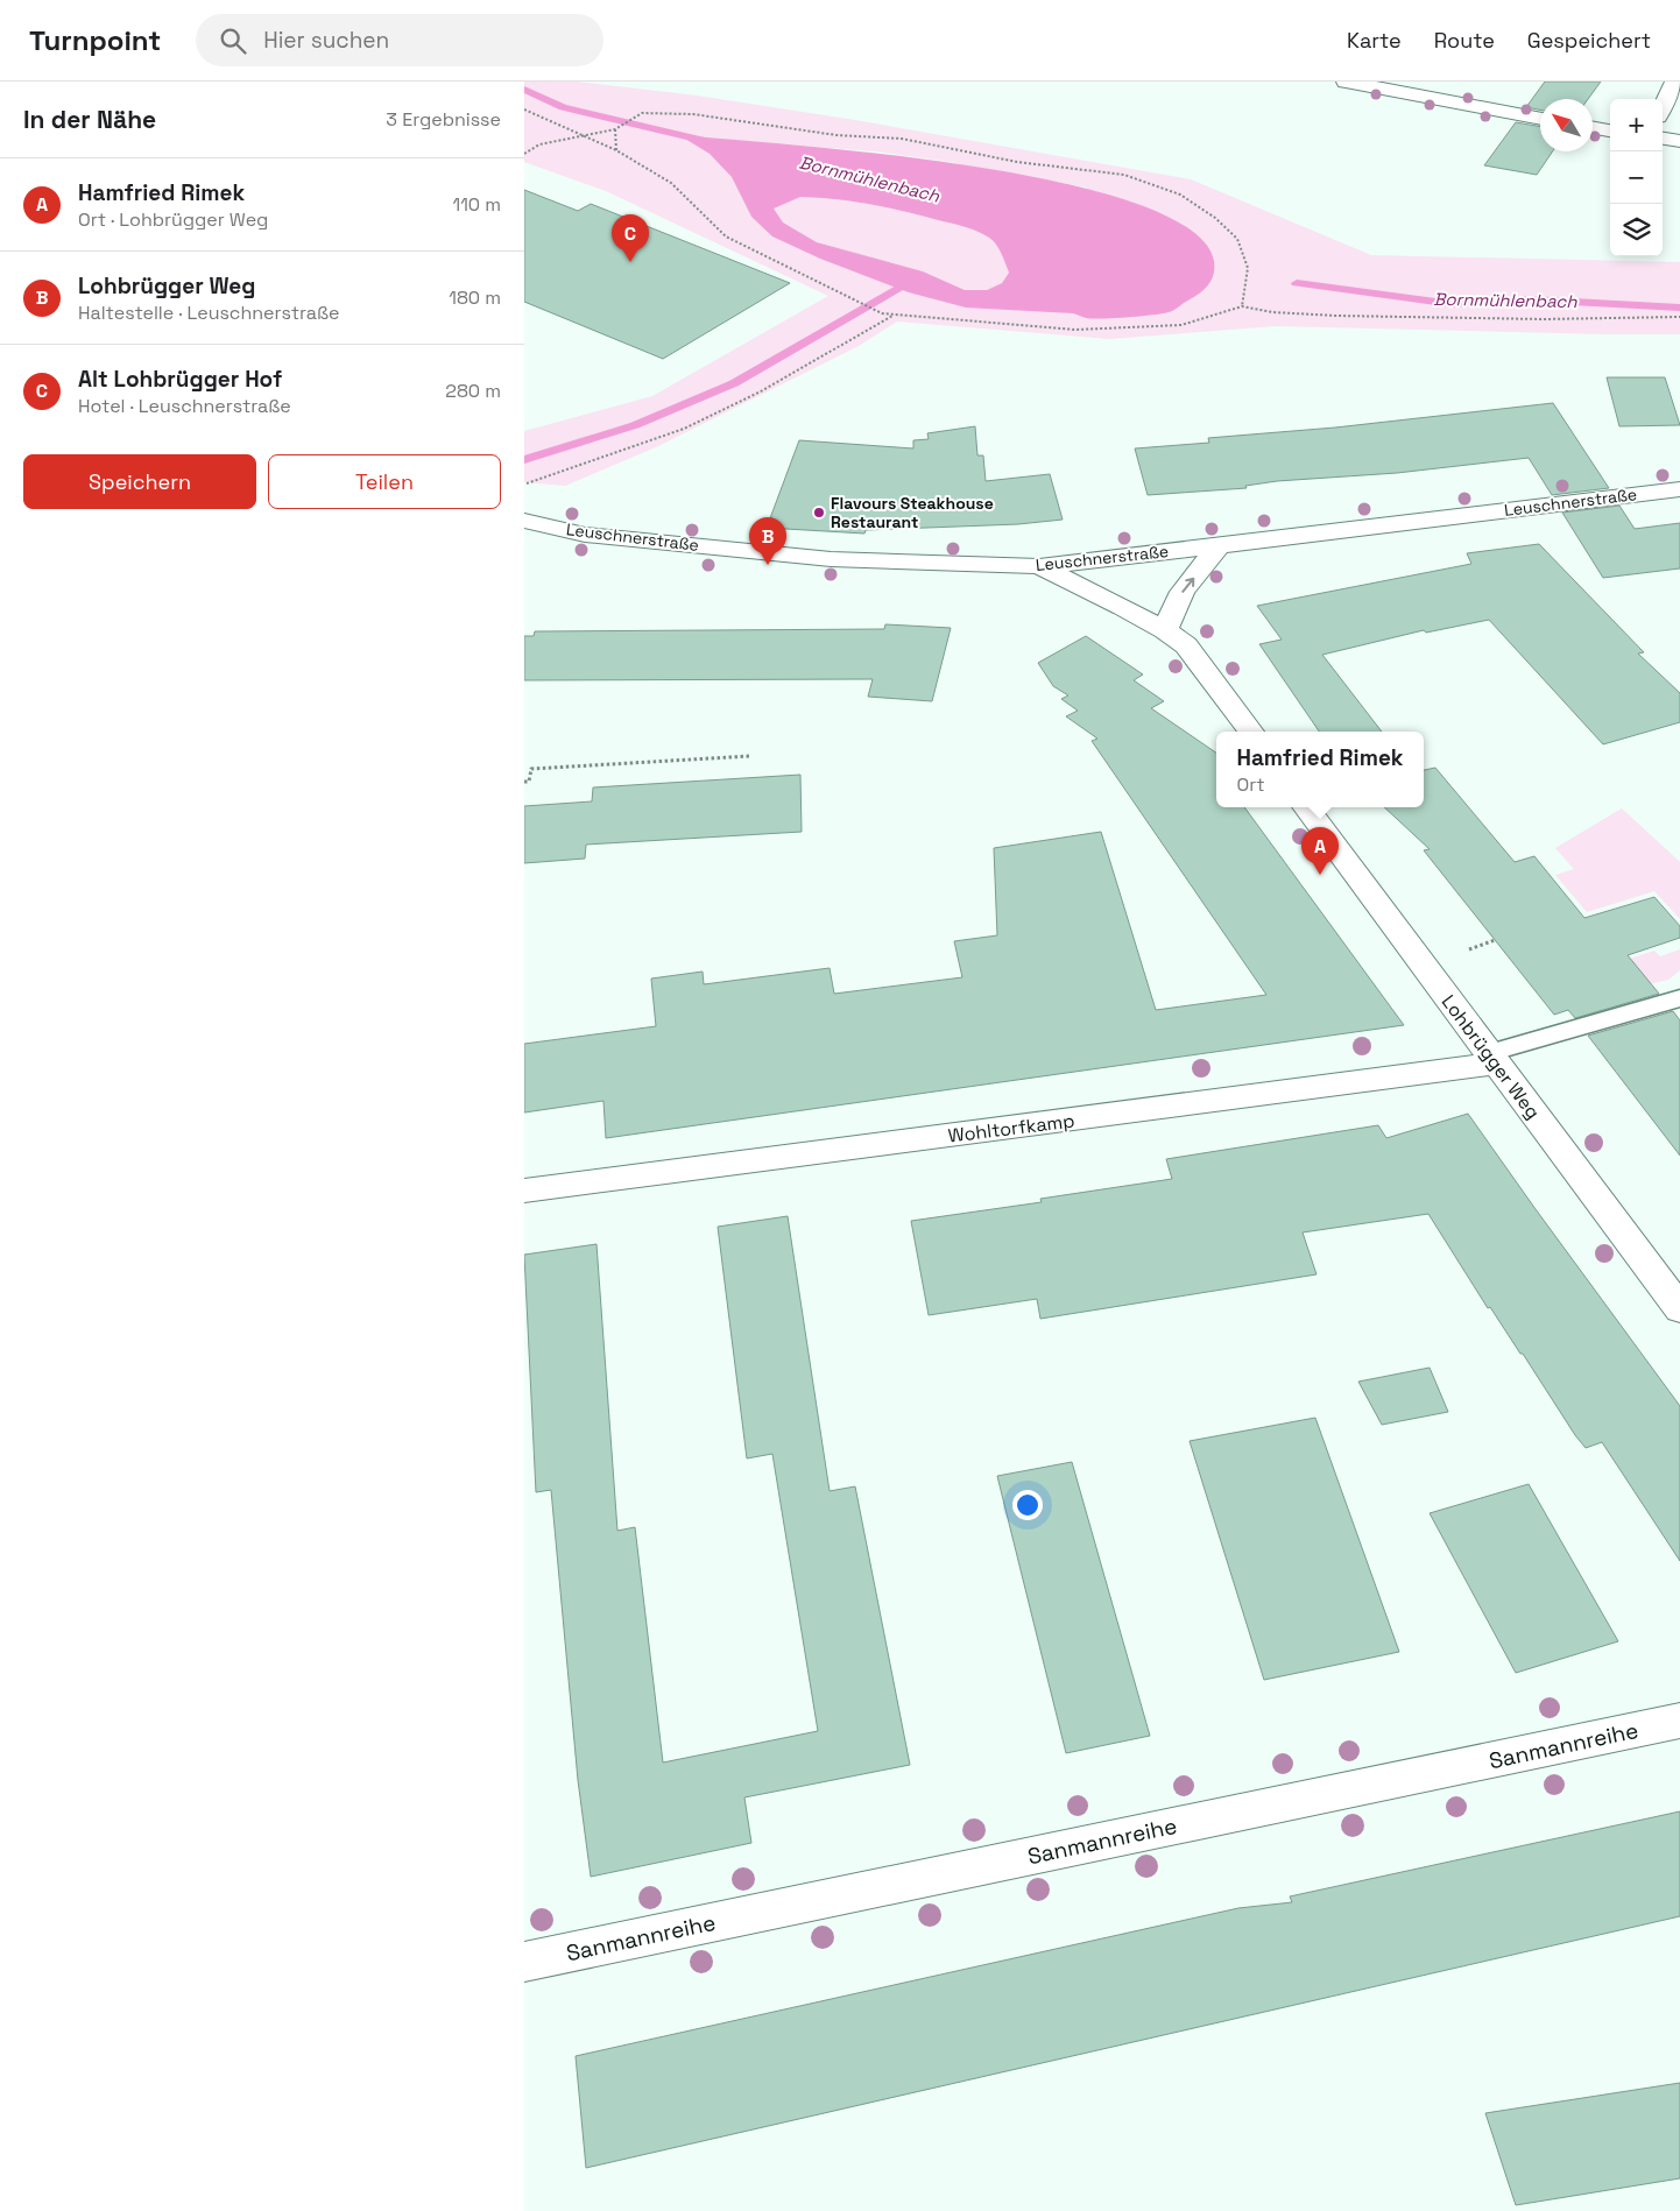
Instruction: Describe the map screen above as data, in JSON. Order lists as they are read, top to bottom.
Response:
{
  "streets": {
    "street": [
      "Leuschnerstraße",
      "Lohbrügger Weg",
      "Wohltorfkamp",
      "Sanmannreihe"
    ]
  },
  "crossings": [
    ["Lohbrügger Weg", "Wohltorfkamp"]
  ],
  "water": ["Bornmühlenbach"],
  "places": ["Flavours Steakhouse Restaurant"],
  "north": "top left",
  "page": {
    "header": "Turnpoint",
    "search": "Hier suchen",
    "nav": ["Karte", "Route", "Gespeichert"],
    "heading": ["In der Nähe", "3 Ergebnisse"],
    "map_buttons": ["+", "−"],
    "list": [
      {
        "mark": "A",
        "name": "Hamfried Rimek",
        "note": "Ort · Lohbrügger Weg",
        "value": "110 m"
      },
      {
        "mark": "B",
        "name": "Lohbrügger Weg",
        "note": "Haltestelle · Leuschnerstraße",
        "value": "180 m"
      },
      {
        "mark": "C",
        "name": "Alt Lohbrügger Hof",
        "note": "Hotel · Leuschnerstraße",
        "value": "280 m"
      }
    ],
    "pins": ["C", "B", "A"],
    "buttons": ["Speichern", "Teilen"],
    "popup": ["Hamfried Rimek", "Ort"]
  }
}
